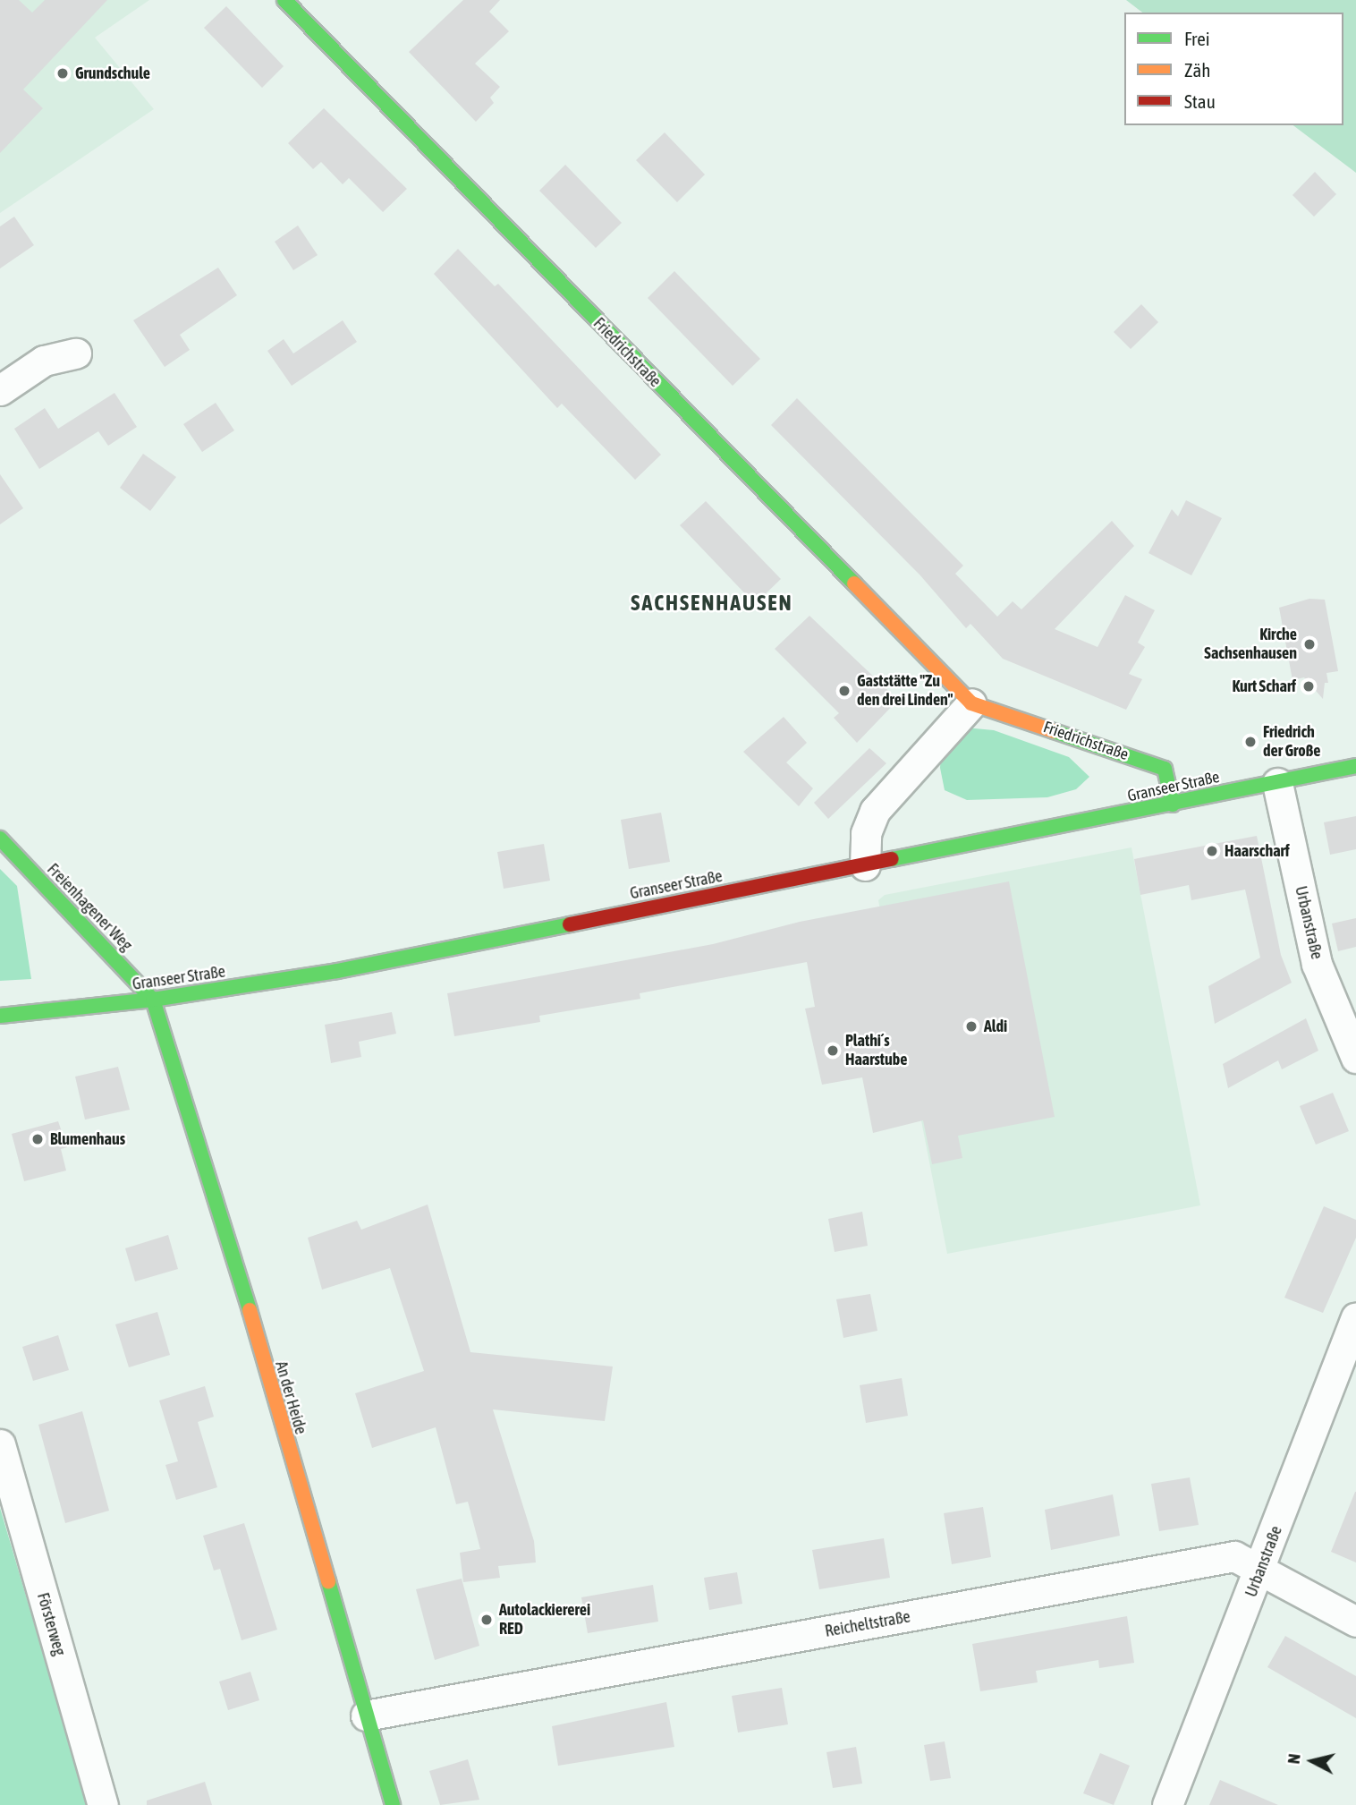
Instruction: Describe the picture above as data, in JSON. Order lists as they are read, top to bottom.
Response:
{
  "streets": {
    "street": [
      "Friedrichstraße",
      "Granseer Straße",
      "Freienhagener Weg",
      "Urbanstraße",
      "An der Heide",
      "Försterweg",
      "Reicheltstraße"
    ]
  },
  "crossings": [
    ["Friedrichstraße", "Granseer Straße"],
    ["Granseer Straße", "Freienhagener Weg"],
    ["Granseer Straße", "Urbanstraße"],
    ["Granseer Straße", "An der Heide"],
    ["Freienhagener Weg", "An der Heide"],
    ["Urbanstraße", "Reicheltstraße"],
    ["An der Heide", "Reicheltstraße"]
  ],
  "districts": ["SACHSENHAUSEN"],
  "places": [
    "Grundschule",
    "Kirche Sachsenhausen",
    "Kurt Scharf",
    "Gaststätte \"Zu den drei Linden\"",
    "Friedrich der Große",
    "Haarscharf",
    "Aldi",
    "Plathi´s Haarstube",
    "Blumenhaus",
    "Autolackiererei RED"
  ],
  "legend": ["Frei", "Zäh", "Stau"],
  "north": "left"
}
